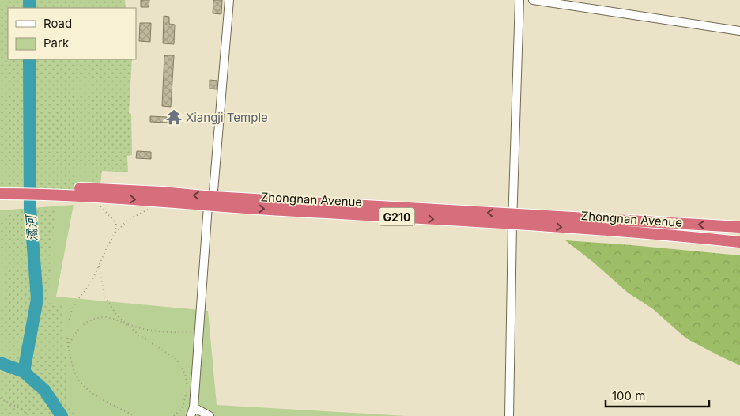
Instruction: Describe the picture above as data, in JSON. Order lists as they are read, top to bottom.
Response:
{
  "streets": {
    "highway": ["Zhongnan Avenue", "G210"]
  },
  "water": ["潏河"],
  "places": {
    "temple": ["Xiangji Temple"]
  },
  "legend": ["Road", "Park"],
  "scale_bar": "100 m"
}
